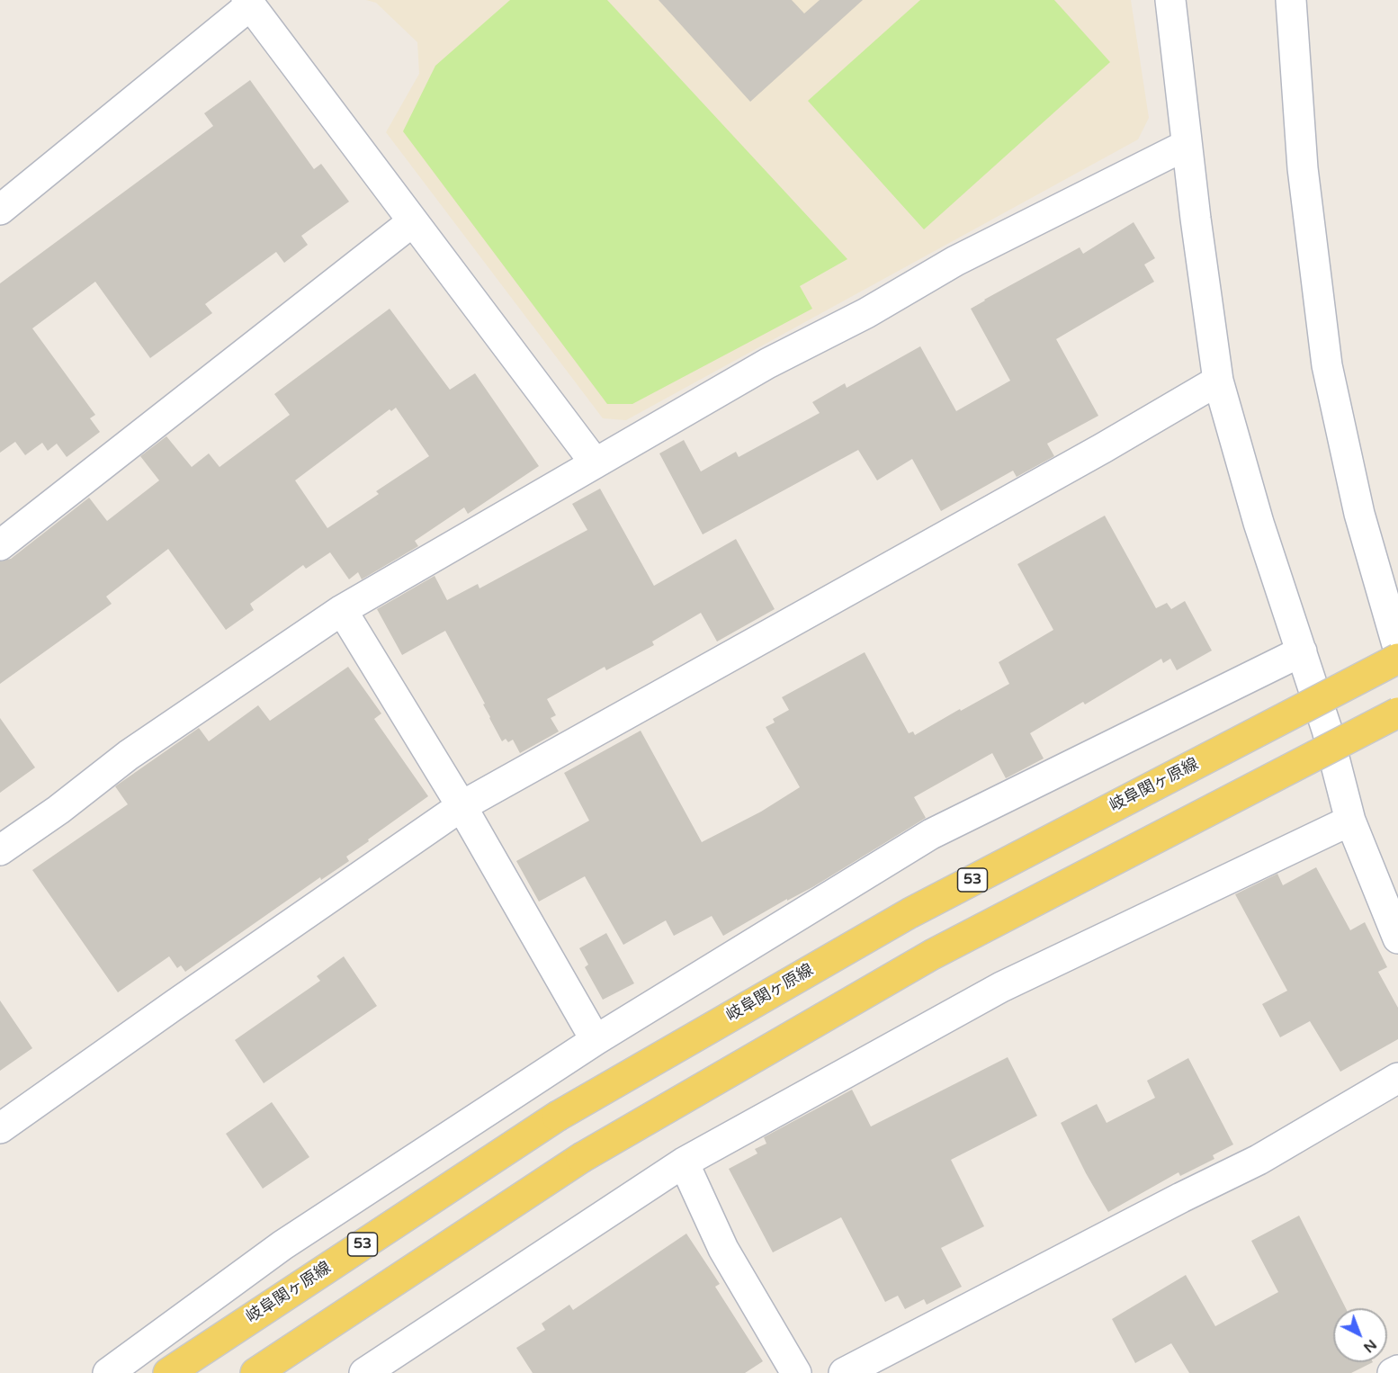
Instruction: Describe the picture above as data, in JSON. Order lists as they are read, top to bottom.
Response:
{
  "streets": {
    "main road": ["岐阜関ヶ原線", "53"]
  },
  "north": "bottom right"
}
